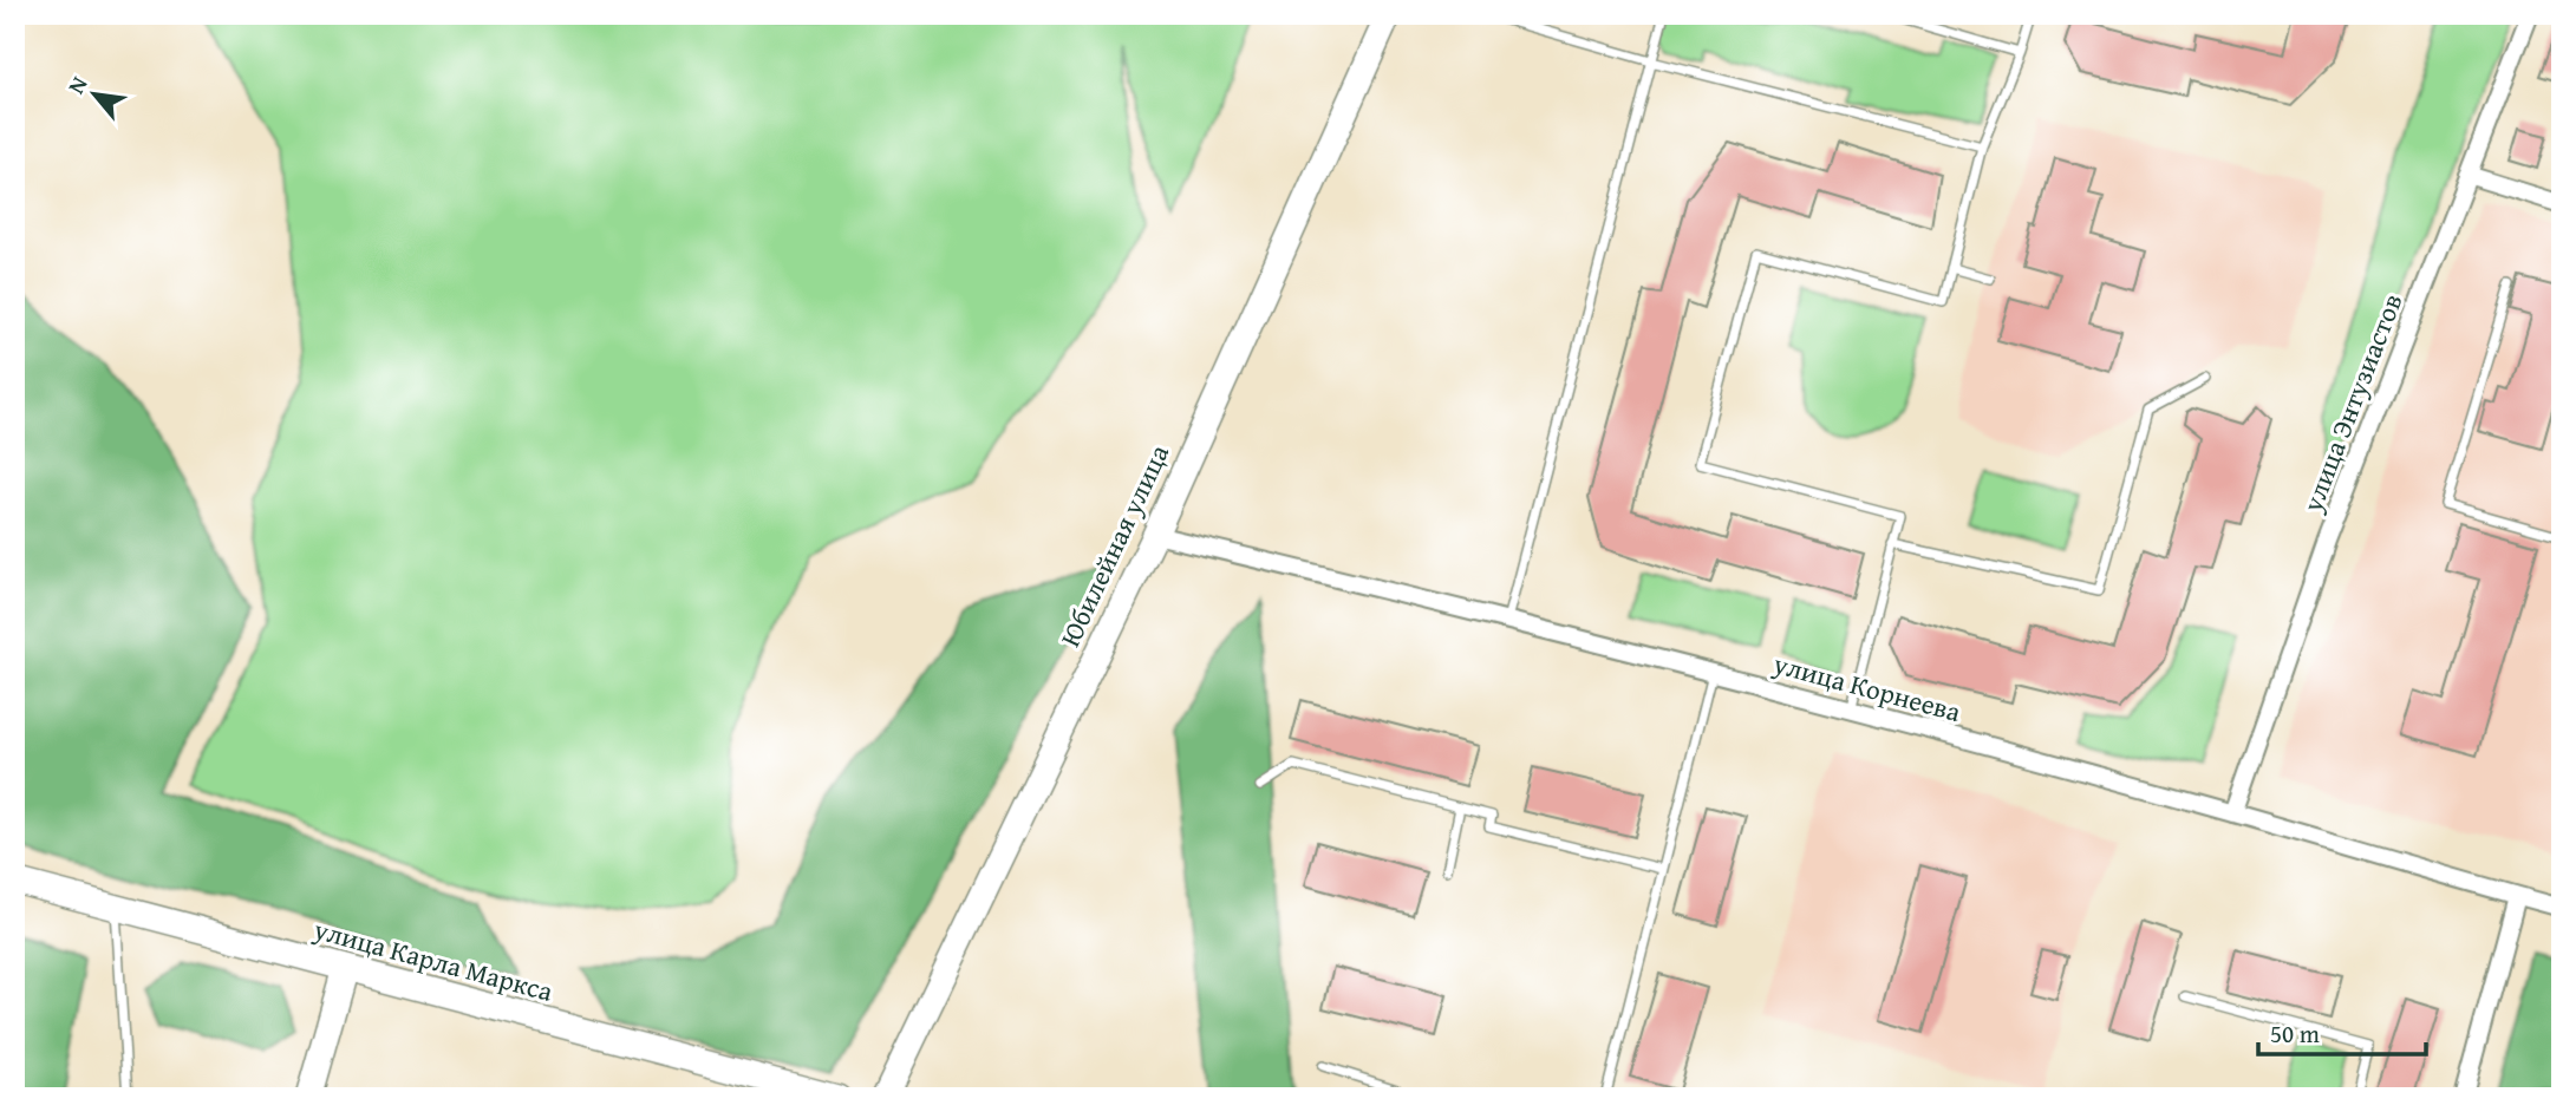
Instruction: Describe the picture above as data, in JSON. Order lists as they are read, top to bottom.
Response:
{
  "streets": {
    "street": [
      "улица Энтузиастов",
      "Юбилейная улица",
      "улица Корнеева",
      "улица Карла Маркса"
    ]
  },
  "crossings": [
    ["улица Энтузиастов", "улица Корнеева"],
    ["Юбилейная улица", "улица Корнеева"]
  ],
  "scale_bar": "50 m",
  "north": "top left"
}
